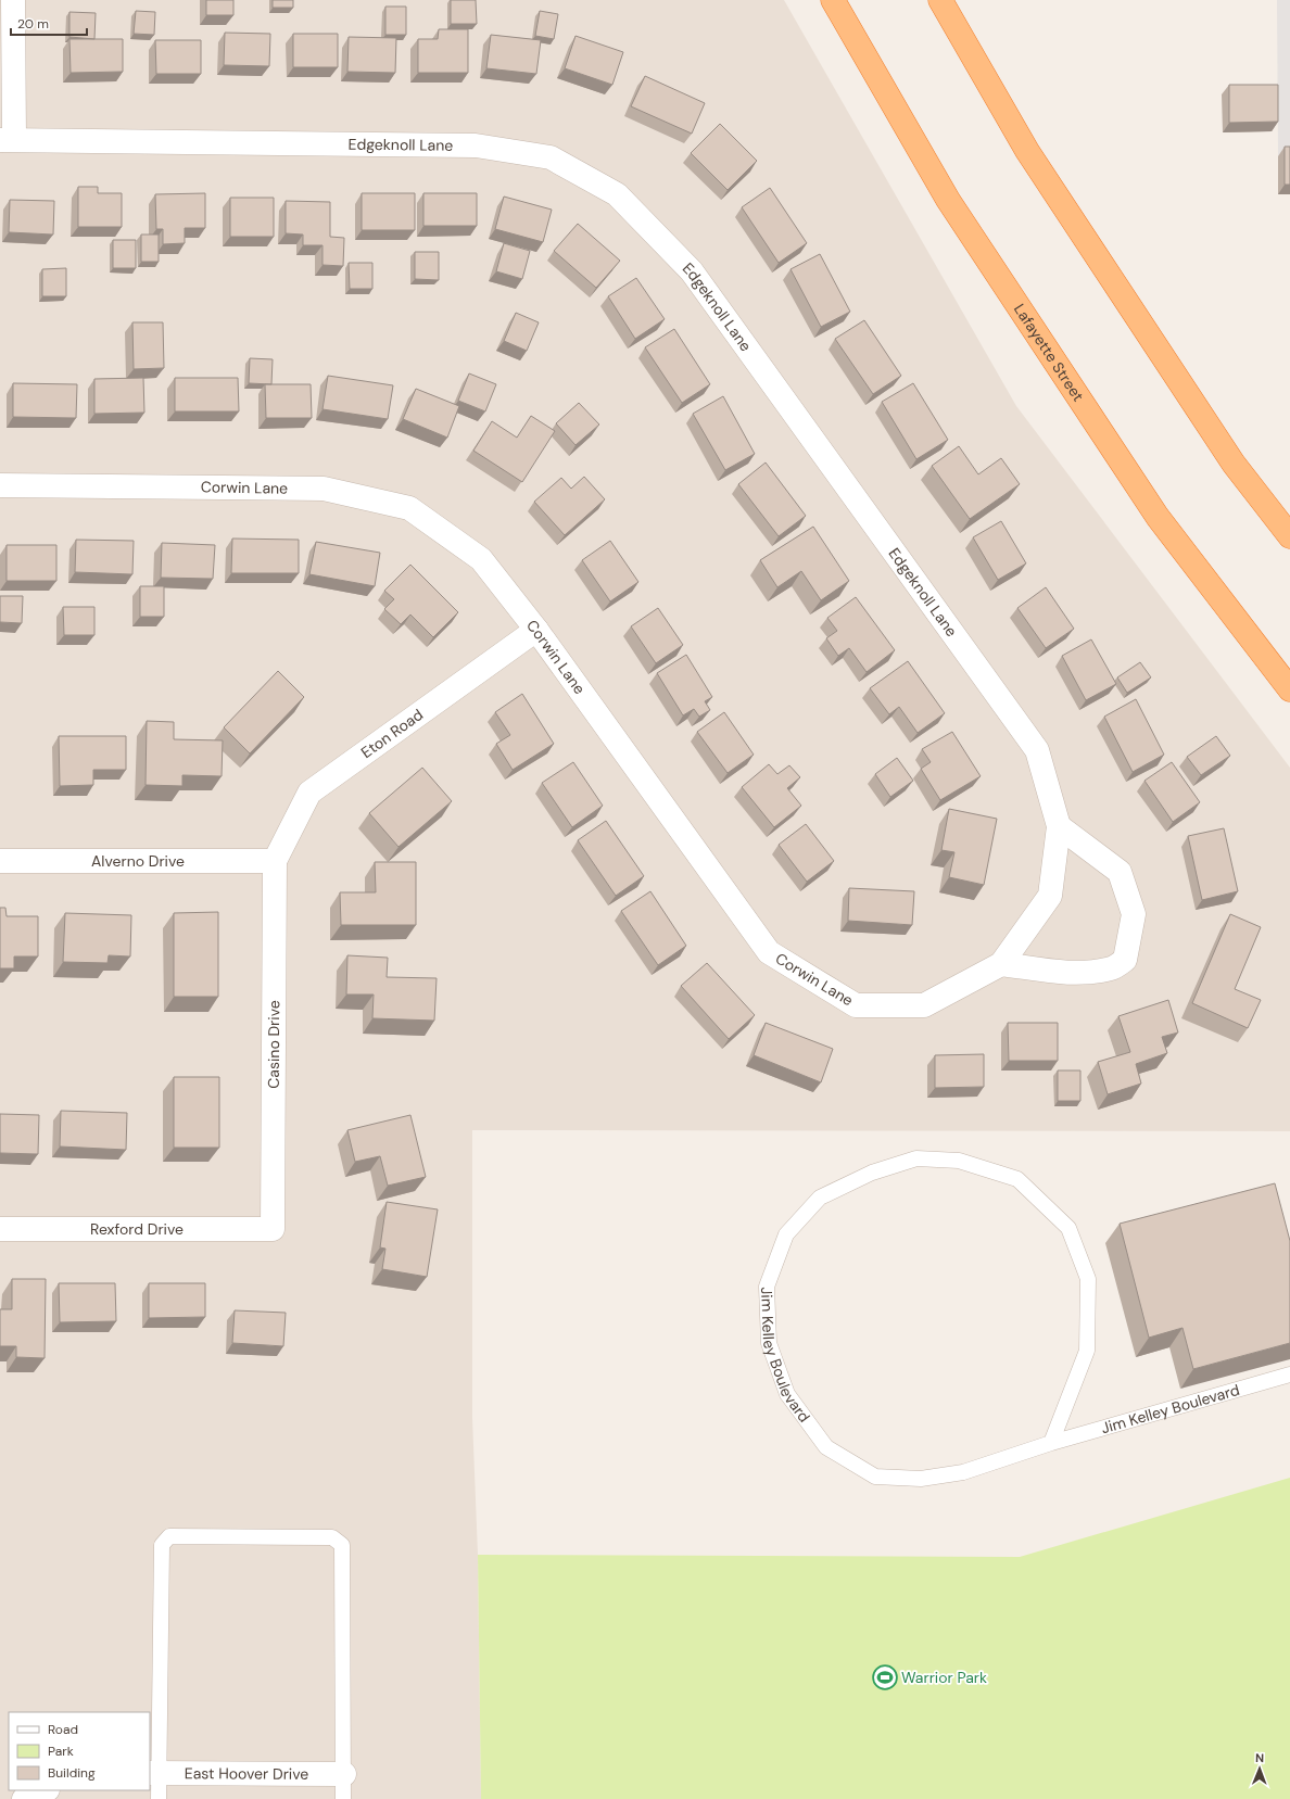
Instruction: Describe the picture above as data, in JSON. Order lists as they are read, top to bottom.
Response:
{
  "streets": {
    "highway": ["Lafayette Street"],
    "street": [
      "Edgeknoll Lane",
      "Corwin Lane",
      "Eton Road",
      "Alverno Drive",
      "Casino Drive",
      "Rexford Drive",
      "East Hoover Drive"
    ],
    "lane": ["Jim Kelley Boulevard"]
  },
  "crossings": [
    ["Edgeknoll Lane", "Corwin Lane"],
    ["Corwin Lane", "Eton Road"],
    ["Eton Road", "Alverno Drive"],
    ["Eton Road", "Casino Drive"],
    ["Alverno Drive", "Casino Drive"],
    ["Casino Drive", "Rexford Drive"]
  ],
  "places": {
    "sports": ["Warrior Park"]
  },
  "legend": ["Road", "Park", "Building"],
  "scale_bar": "20 m",
  "north": "top"
}
